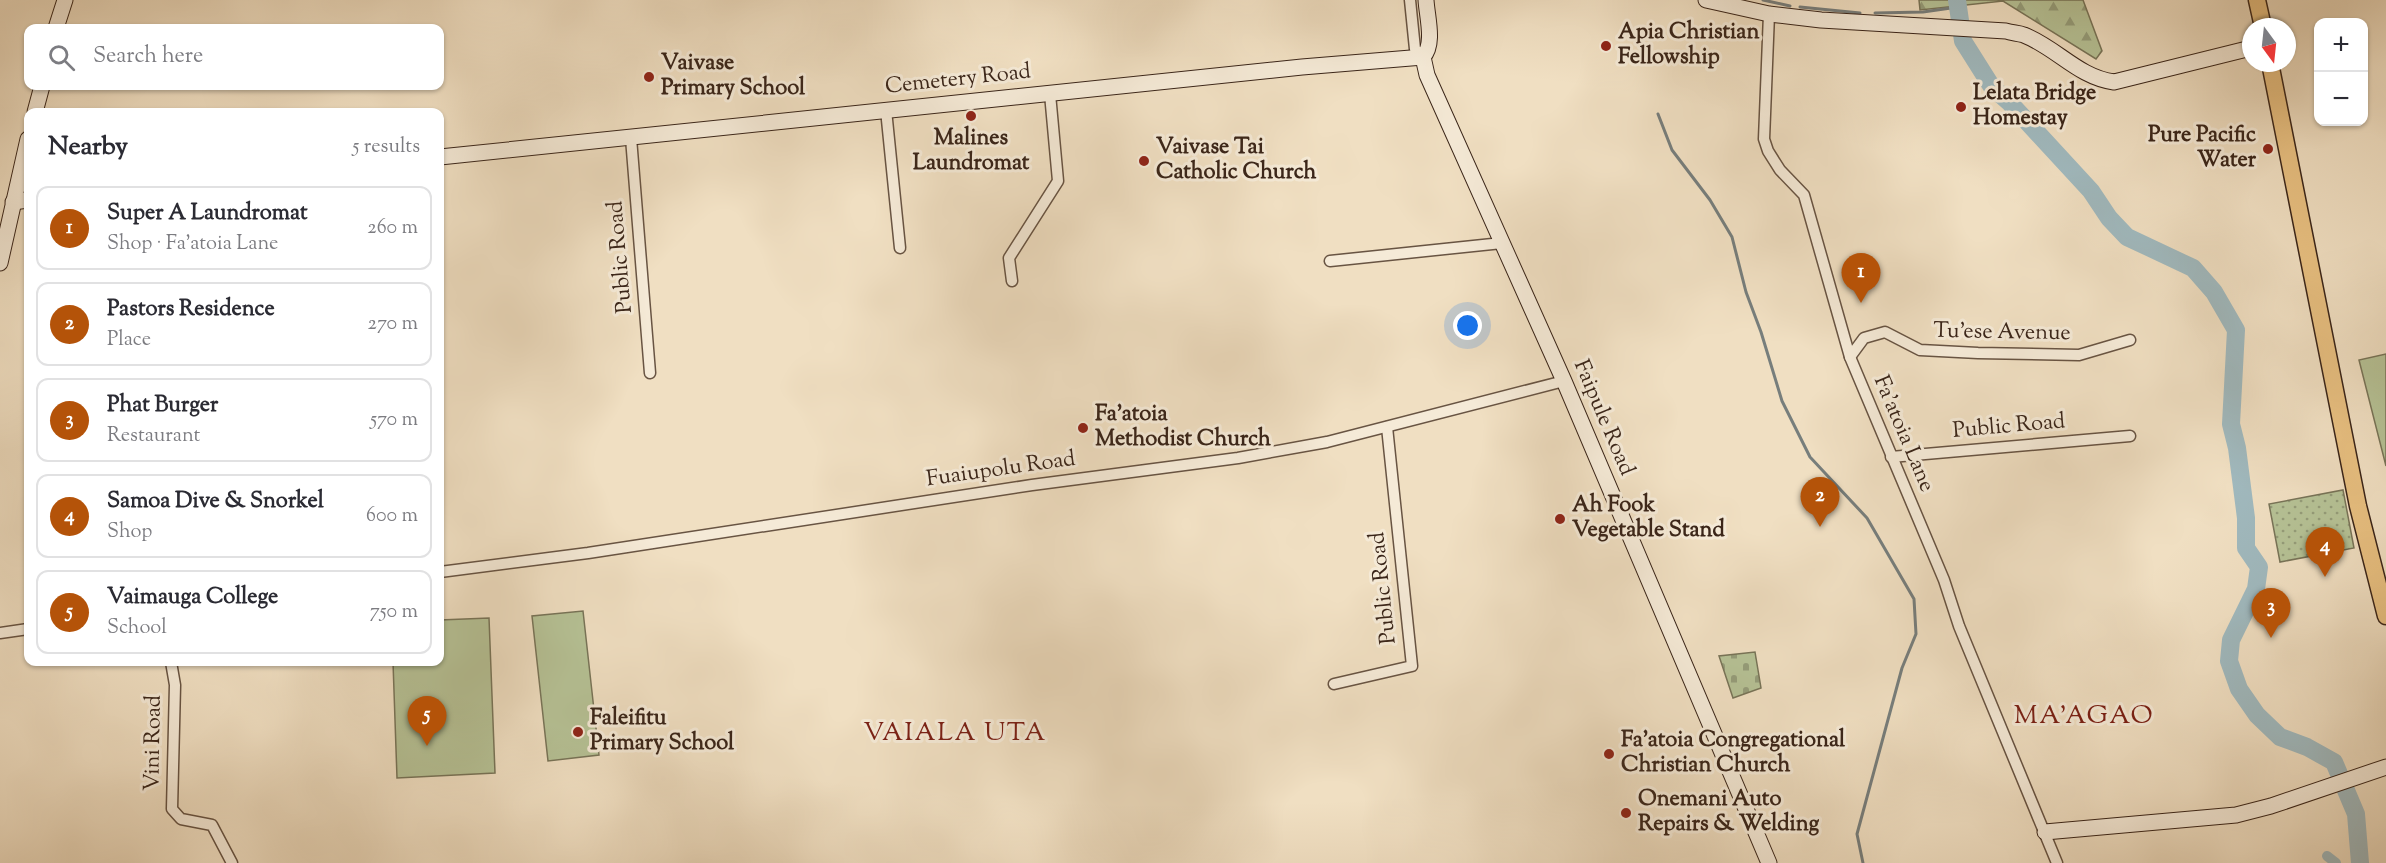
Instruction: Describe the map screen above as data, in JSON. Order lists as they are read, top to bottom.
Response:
{
  "streets": {
    "street": [
      "Cemetery Road",
      "Public Road",
      "Tu'ese Avenue",
      "Faipule Road",
      "Fa'atoia Lane",
      "Fuaiupolu Road",
      "Vini Road"
    ]
  },
  "crossings": [
    ["Cemetery Road", "Public Road"],
    ["Cemetery Road", "Faipule Road"],
    ["Public Road", "Fa'atoia Lane"],
    ["Public Road", "Fuaiupolu Road"],
    ["Tu'ese Avenue", "Fa'atoia Lane"],
    ["Faipule Road", "Fuaiupolu Road"]
  ],
  "districts": ["MA'AGAO", "VAIALA UTA"],
  "places": [
    "Apia Christian Fellowship",
    "Vaivase Primary School",
    "Lelata Bridge Homestay",
    "Malines Laundromat",
    "Pure Pacific Water",
    "Vaivase Tai Catholic Church",
    "Fa'atoia Methodist Church",
    "Ah Fook Vegetable Stand",
    "Faleifitu Primary School",
    "Fa'atoia Congregational Christian Church",
    "Onemani Auto Repairs & Welding"
  ],
  "north": "bottom",
  "page": {
    "map_buttons": ["+", "−"],
    "search": "Search here",
    "heading": ["Nearby", "5 results"],
    "list": [
      {
        "mark": "1",
        "name": "Super A Laundromat",
        "note": "Shop · Fa'atoia Lane",
        "value": "260 m"
      },
      {
        "mark": "2",
        "name": "Pastors Residence",
        "note": "Place",
        "value": "270 m"
      },
      {
        "mark": "3",
        "name": "Phat Burger",
        "note": "Restaurant",
        "value": "570 m"
      },
      {
        "mark": "4",
        "name": "Samoa Dive & Snorkel",
        "note": "Shop",
        "value": "600 m"
      },
      {
        "mark": "5",
        "name": "Vaimauga College",
        "note": "School",
        "value": "750 m"
      }
    ],
    "pins": [
      "1",
      "2",
      "4",
      "3",
      "5"
    ]
  }
}
